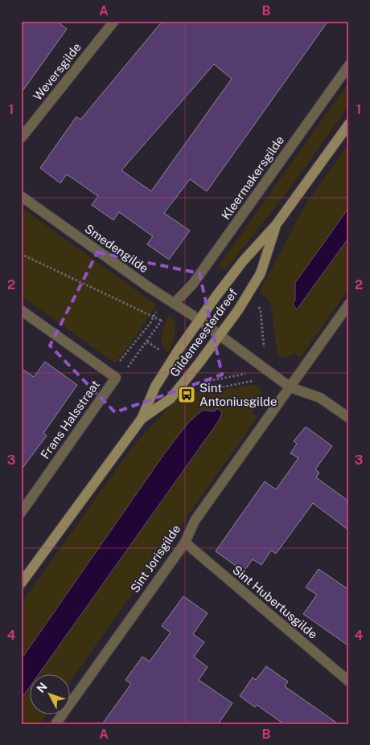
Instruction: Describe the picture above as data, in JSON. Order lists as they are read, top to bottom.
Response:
{
  "streets": {
    "street": [
      "Weversgilde",
      "Kleermakersgilde",
      "Smedengilde",
      "Gildemeesterdreef",
      "Frans Halsstraat",
      "Sint Jorisgilde",
      "Sint Hubertusgilde"
    ]
  },
  "crossings": [
    ["Kleermakersgilde", "Smedengilde"],
    ["Smedengilde", "Gildemeesterdreef"],
    ["Sint Jorisgilde", "Sint Hubertusgilde"]
  ],
  "places": {
    "bus stop": ["Sint Antoniusgilde"]
  },
  "north": "top left",
  "grid": {
    "columns": ["A", "B"],
    "rows": [
      "1",
      "2",
      "3",
      "4"
    ]
  }
}
